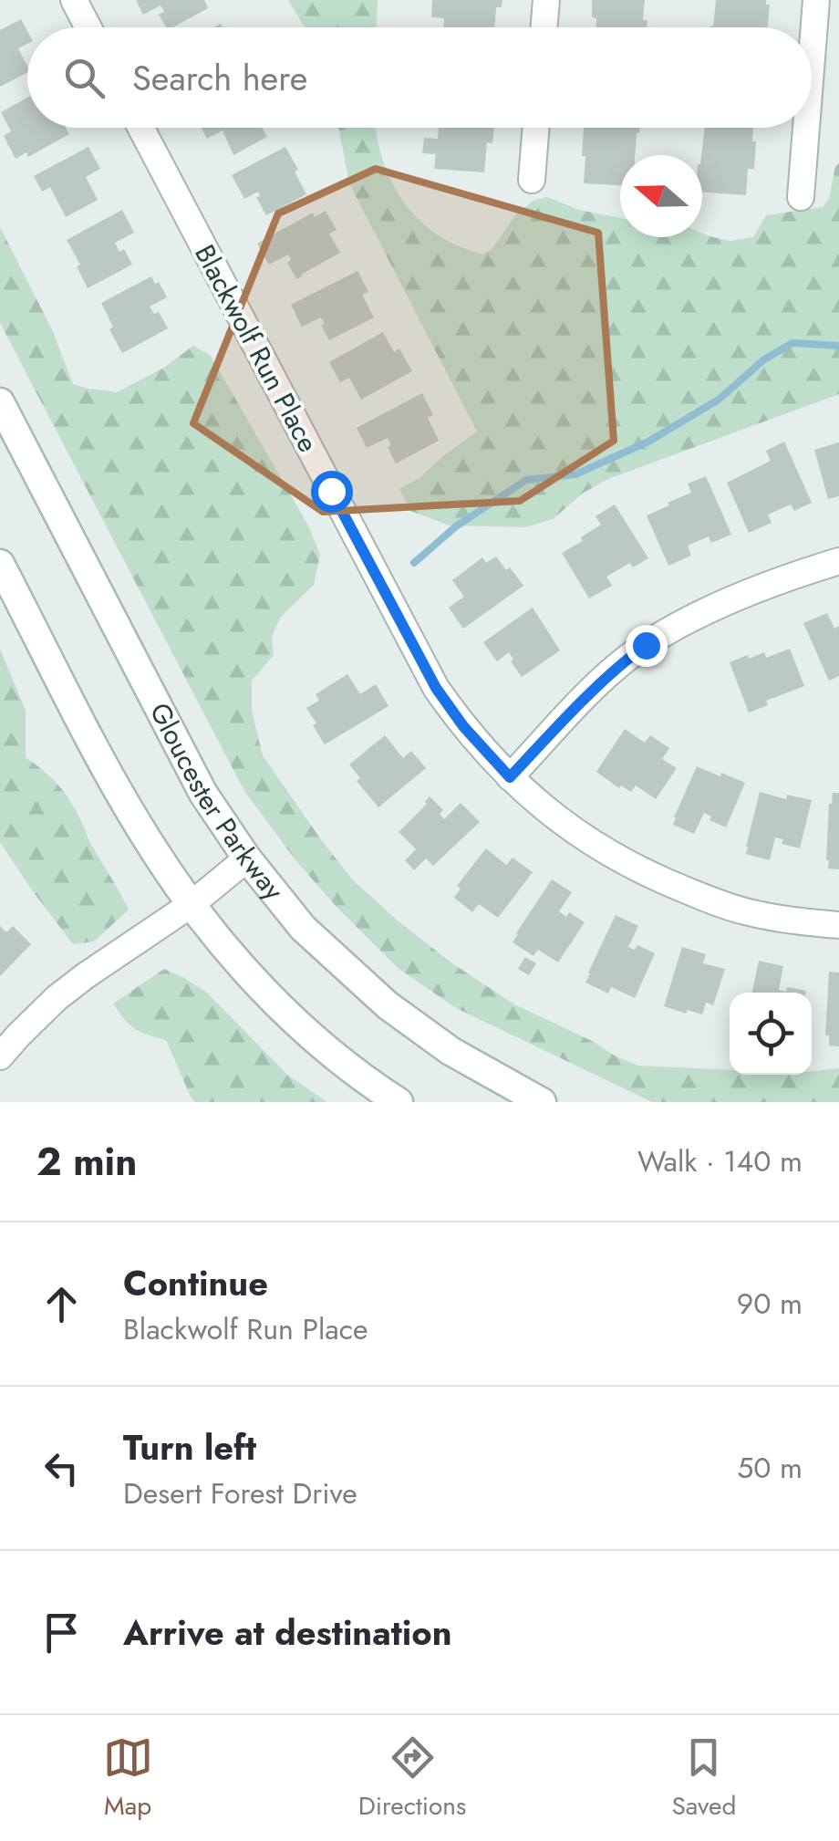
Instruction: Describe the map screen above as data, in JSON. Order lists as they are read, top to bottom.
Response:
{
  "streets": {
    "main road": ["Gloucester Parkway"],
    "street": ["Blackwolf Run Place"]
  },
  "north": "left",
  "page": {
    "search": "Search here",
    "heading": ["2 min", "Walk · 140 m"],
    "list": [
      ["Continue", "Blackwolf Run Place", "90 m"],
      ["Turn left", "Desert Forest Drive", "50 m"],
      "Arrive at destination"
    ],
    "nav": ["Map", "Directions", "Saved"]
  }
}
